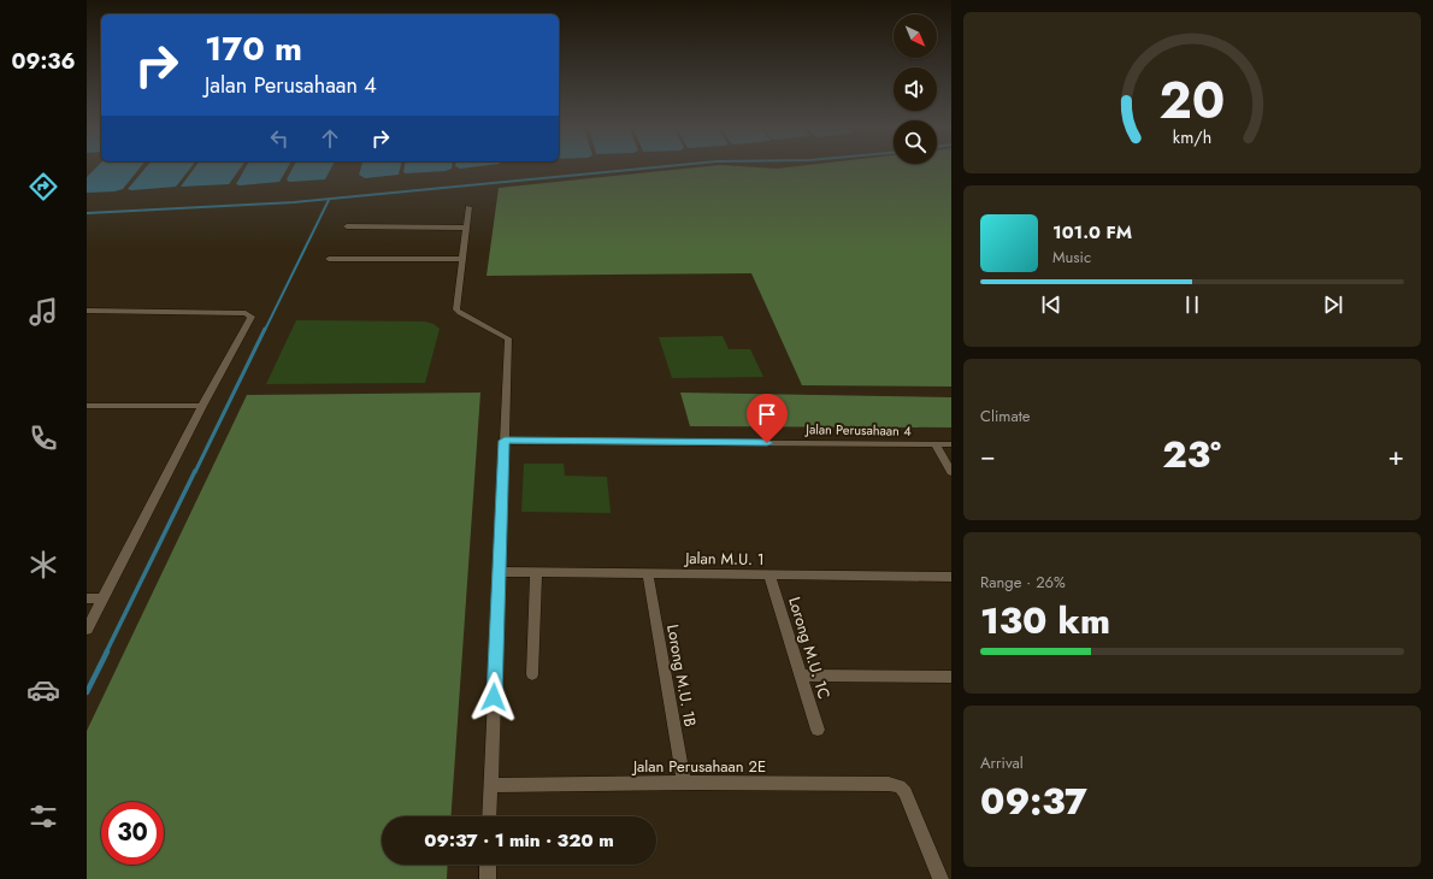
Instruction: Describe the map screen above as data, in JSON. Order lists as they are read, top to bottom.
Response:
{
  "streets": {
    "street": [
      "Jalan Perusahaan 4",
      "Jalan M.U. 1",
      "Lorong M.U. 1C",
      "Lorong M.U. 1B",
      "Jalan Perusahaan 2E"
    ]
  },
  "crossings": [
    ["Jalan M.U. 1", "Lorong M.U. 1C"],
    ["Jalan M.U. 1", "Lorong M.U. 1B"],
    ["Lorong M.U. 1B", "Jalan Perusahaan 2E"]
  ],
  "north": "bottom right",
  "page": {
    "tabs": "09:36",
    "turn": ["170 m", "Jalan Perusahaan 4"],
    "song": ["101.0 FM", "Music"],
    "tile": [
      "Climate",
      ["Range · 26%", "130 km"],
      ["Arrival", "09:37"]
    ],
    "heat": ["−", "23°", "+"],
    "limit": "30",
    "trip": "09:37 · 1 min · 320 m",
    "gauge": ["20", "km/h"]
  }
}
